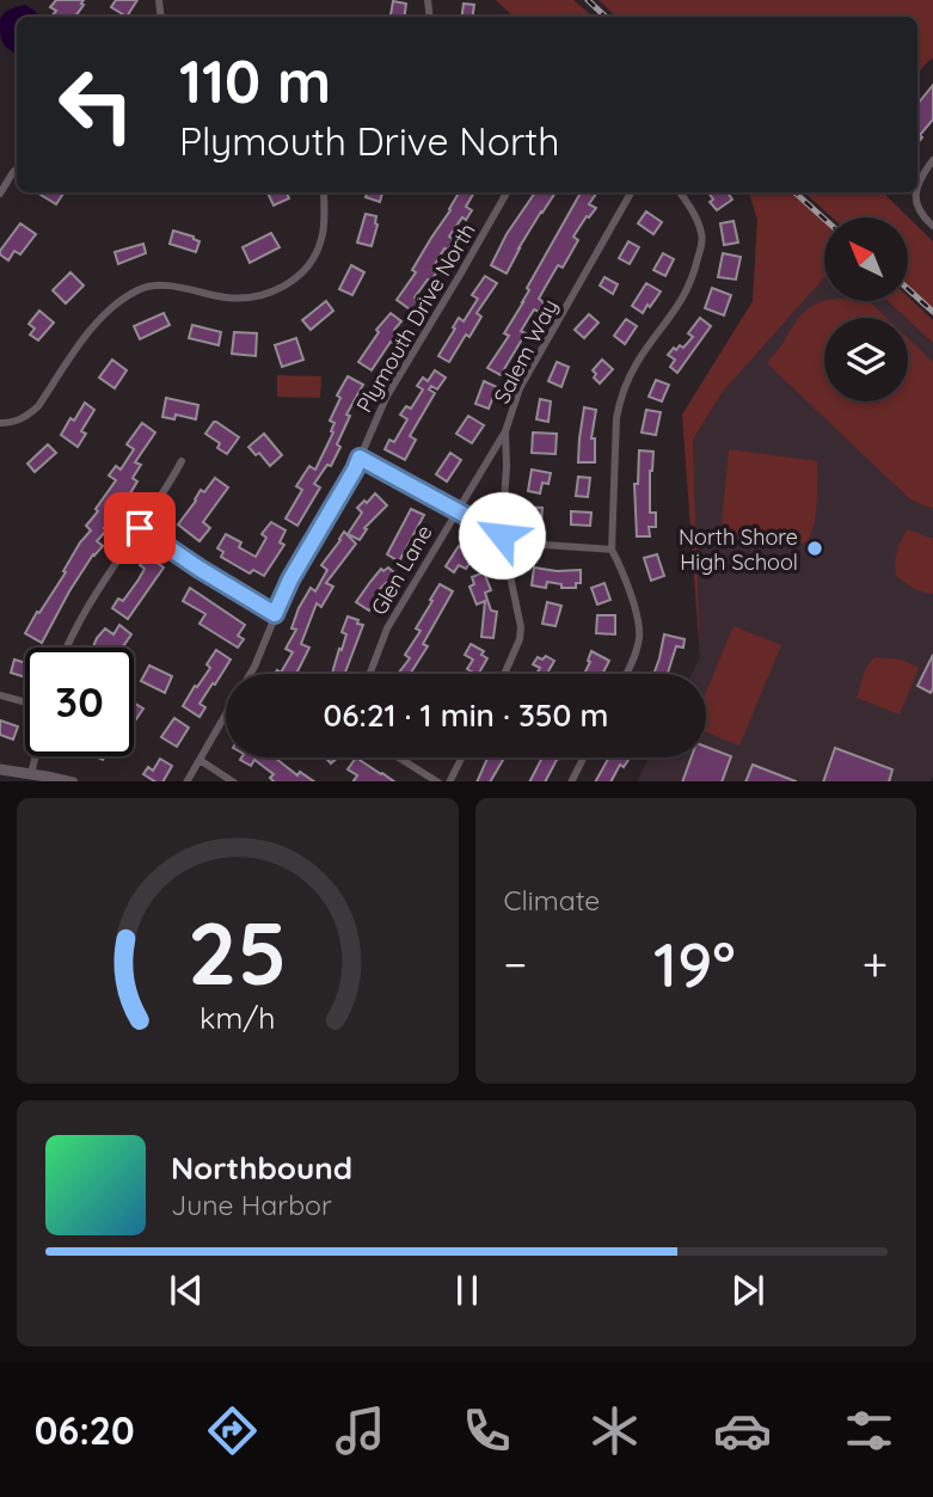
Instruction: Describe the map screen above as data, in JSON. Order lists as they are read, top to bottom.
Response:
{
  "streets": {
    "street": ["Plymouth Drive North", "Salem Way", "Glen Lane"]
  },
  "crossings": [
    ["Salem Way", "Glen Lane"]
  ],
  "places": ["North Shore High School"],
  "north": "top left",
  "page": {
    "turn": ["110 m", "Plymouth Drive North"],
    "limit": "30",
    "trip": "06:21 · 1 min · 350 m",
    "tile": "Climate",
    "heat": ["−", "19°", "+"],
    "song": ["Northbound", "June Harbor"],
    "tabs": "06:20",
    "gauge": ["25", "km/h"]
  }
}
